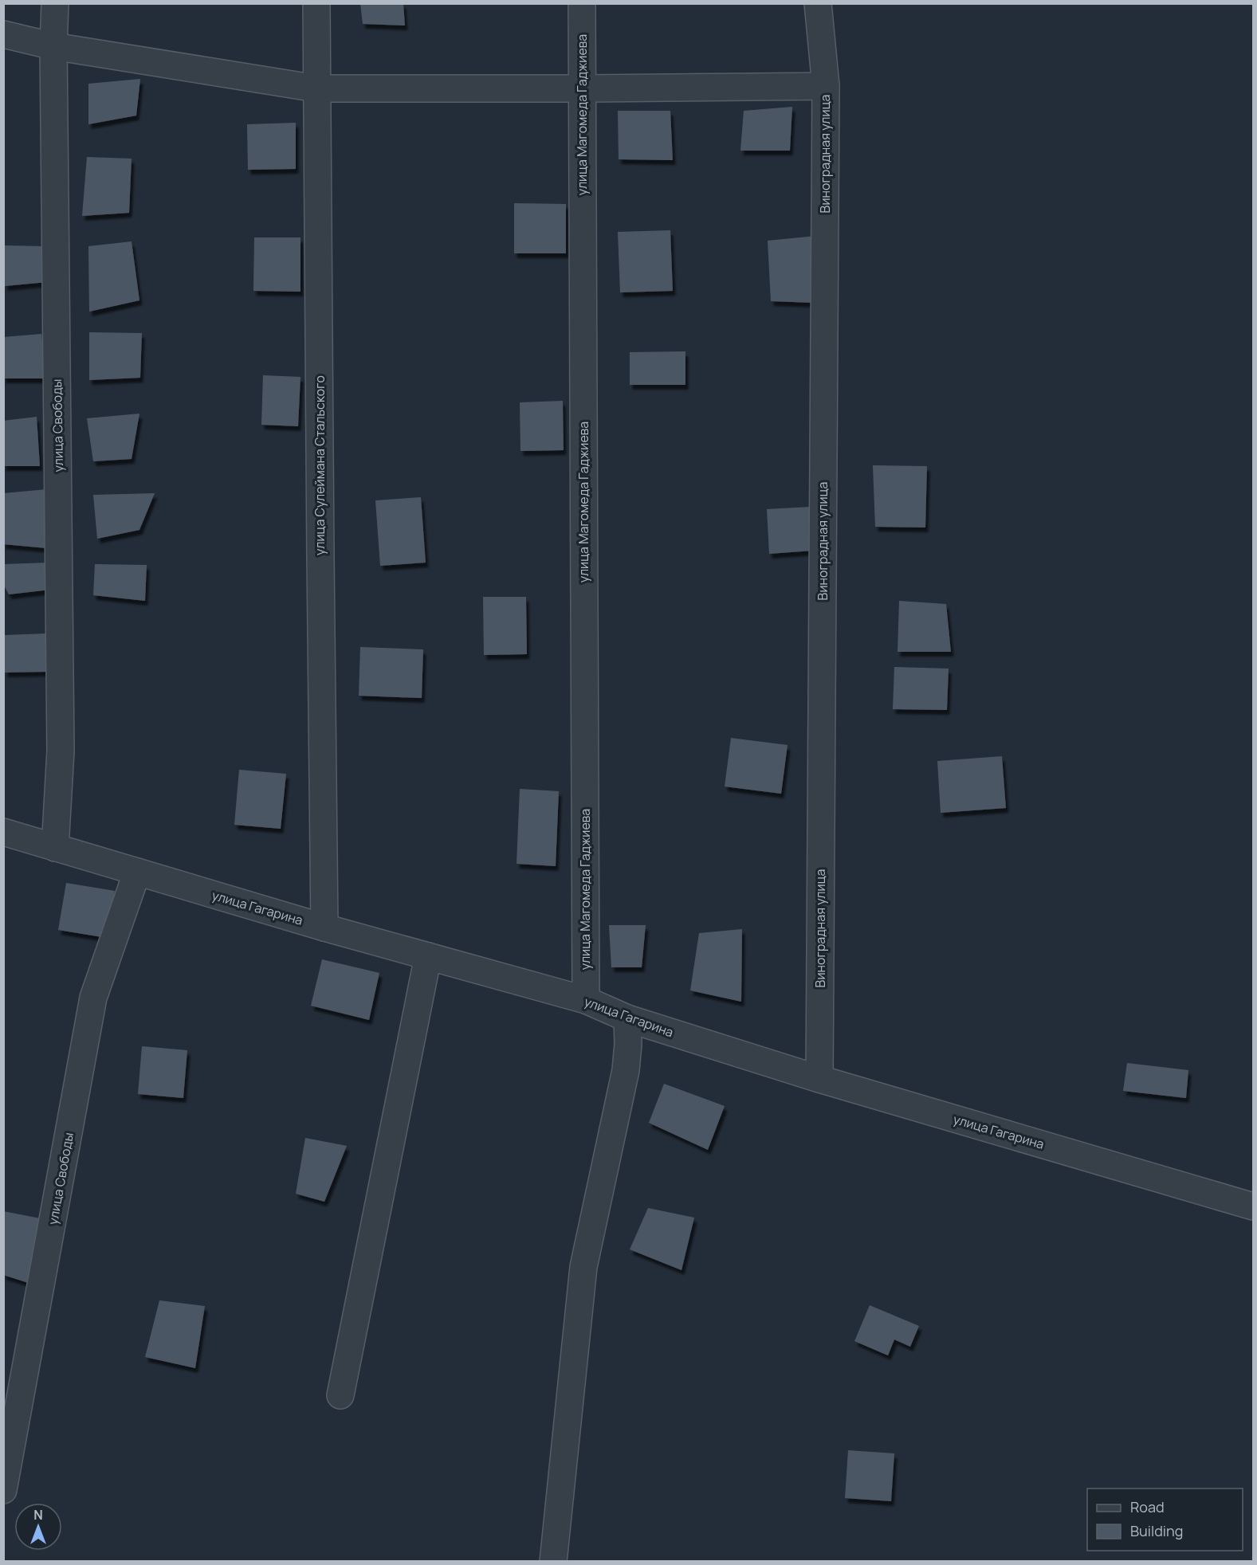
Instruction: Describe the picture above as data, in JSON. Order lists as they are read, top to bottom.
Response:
{
  "streets": {
    "street": [
      "улица Магомеда Гаджиева",
      "Виноградная улица",
      "улица Свободы",
      "улица Сулеймана Стальского",
      "улица Гагарина"
    ]
  },
  "crossings": [
    ["улица Магомеда Гаджиева", "улица Гагарина"],
    ["Виноградная улица", "улица Гагарина"],
    ["улица Свободы", "улица Гагарина"],
    ["улица Сулеймана Стальского", "улица Гагарина"]
  ],
  "legend": ["Road", "Building"],
  "north": "top"
}
